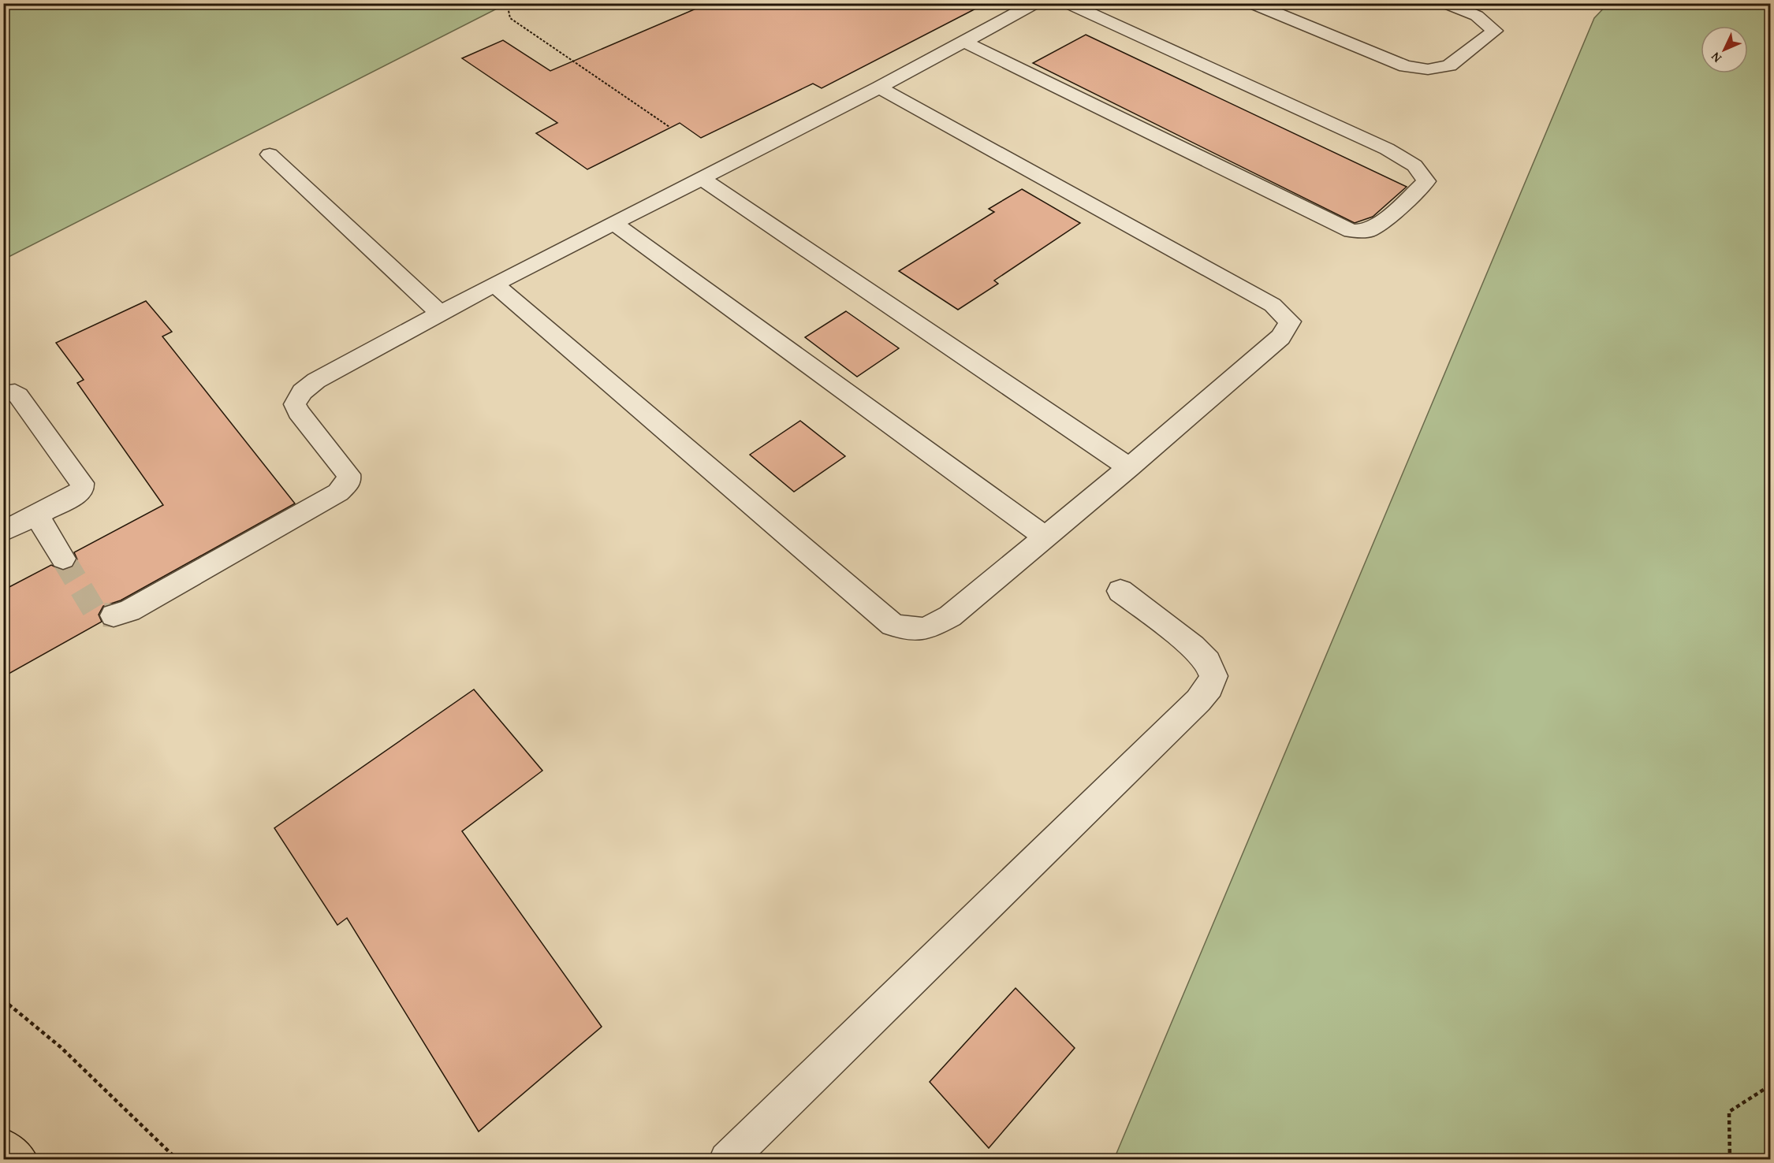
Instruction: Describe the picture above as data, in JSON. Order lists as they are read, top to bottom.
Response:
{
  "north": "bottom left"
}
